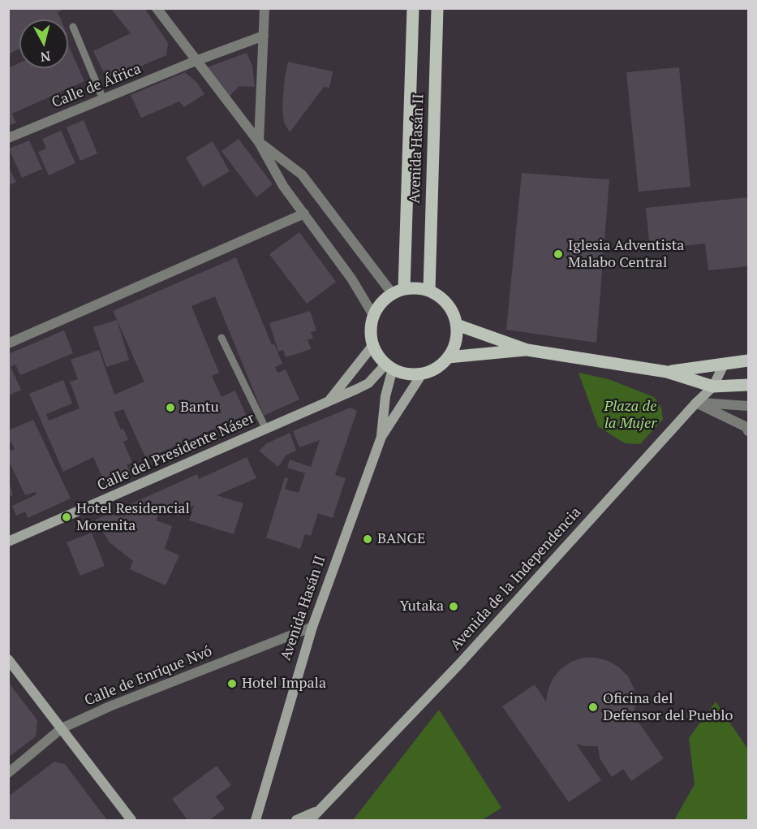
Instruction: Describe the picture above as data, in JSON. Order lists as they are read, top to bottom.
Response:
{
  "streets": {
    "main road": ["Avenida Hasán II", "Calle del Presidente Náser", "Avenida de la Independencia"],
    "street": ["Calle de África", "Calle de Enrique Nvó"]
  },
  "crossings": [
    ["Avenida Hasán II", "Calle del Presidente Náser"],
    ["Avenida Hasán II", "Calle de Enrique Nvó"]
  ],
  "parks": ["Plaza de la Mujer"],
  "places": [
    "Iglesia Adventista Malabo Central",
    "Bantu",
    "Hotel Residencial Morenita",
    "BANGE",
    "Yutaka",
    "Hotel Impala",
    "Oficina del Defensor del Pueblo"
  ],
  "north": "bottom"
}
